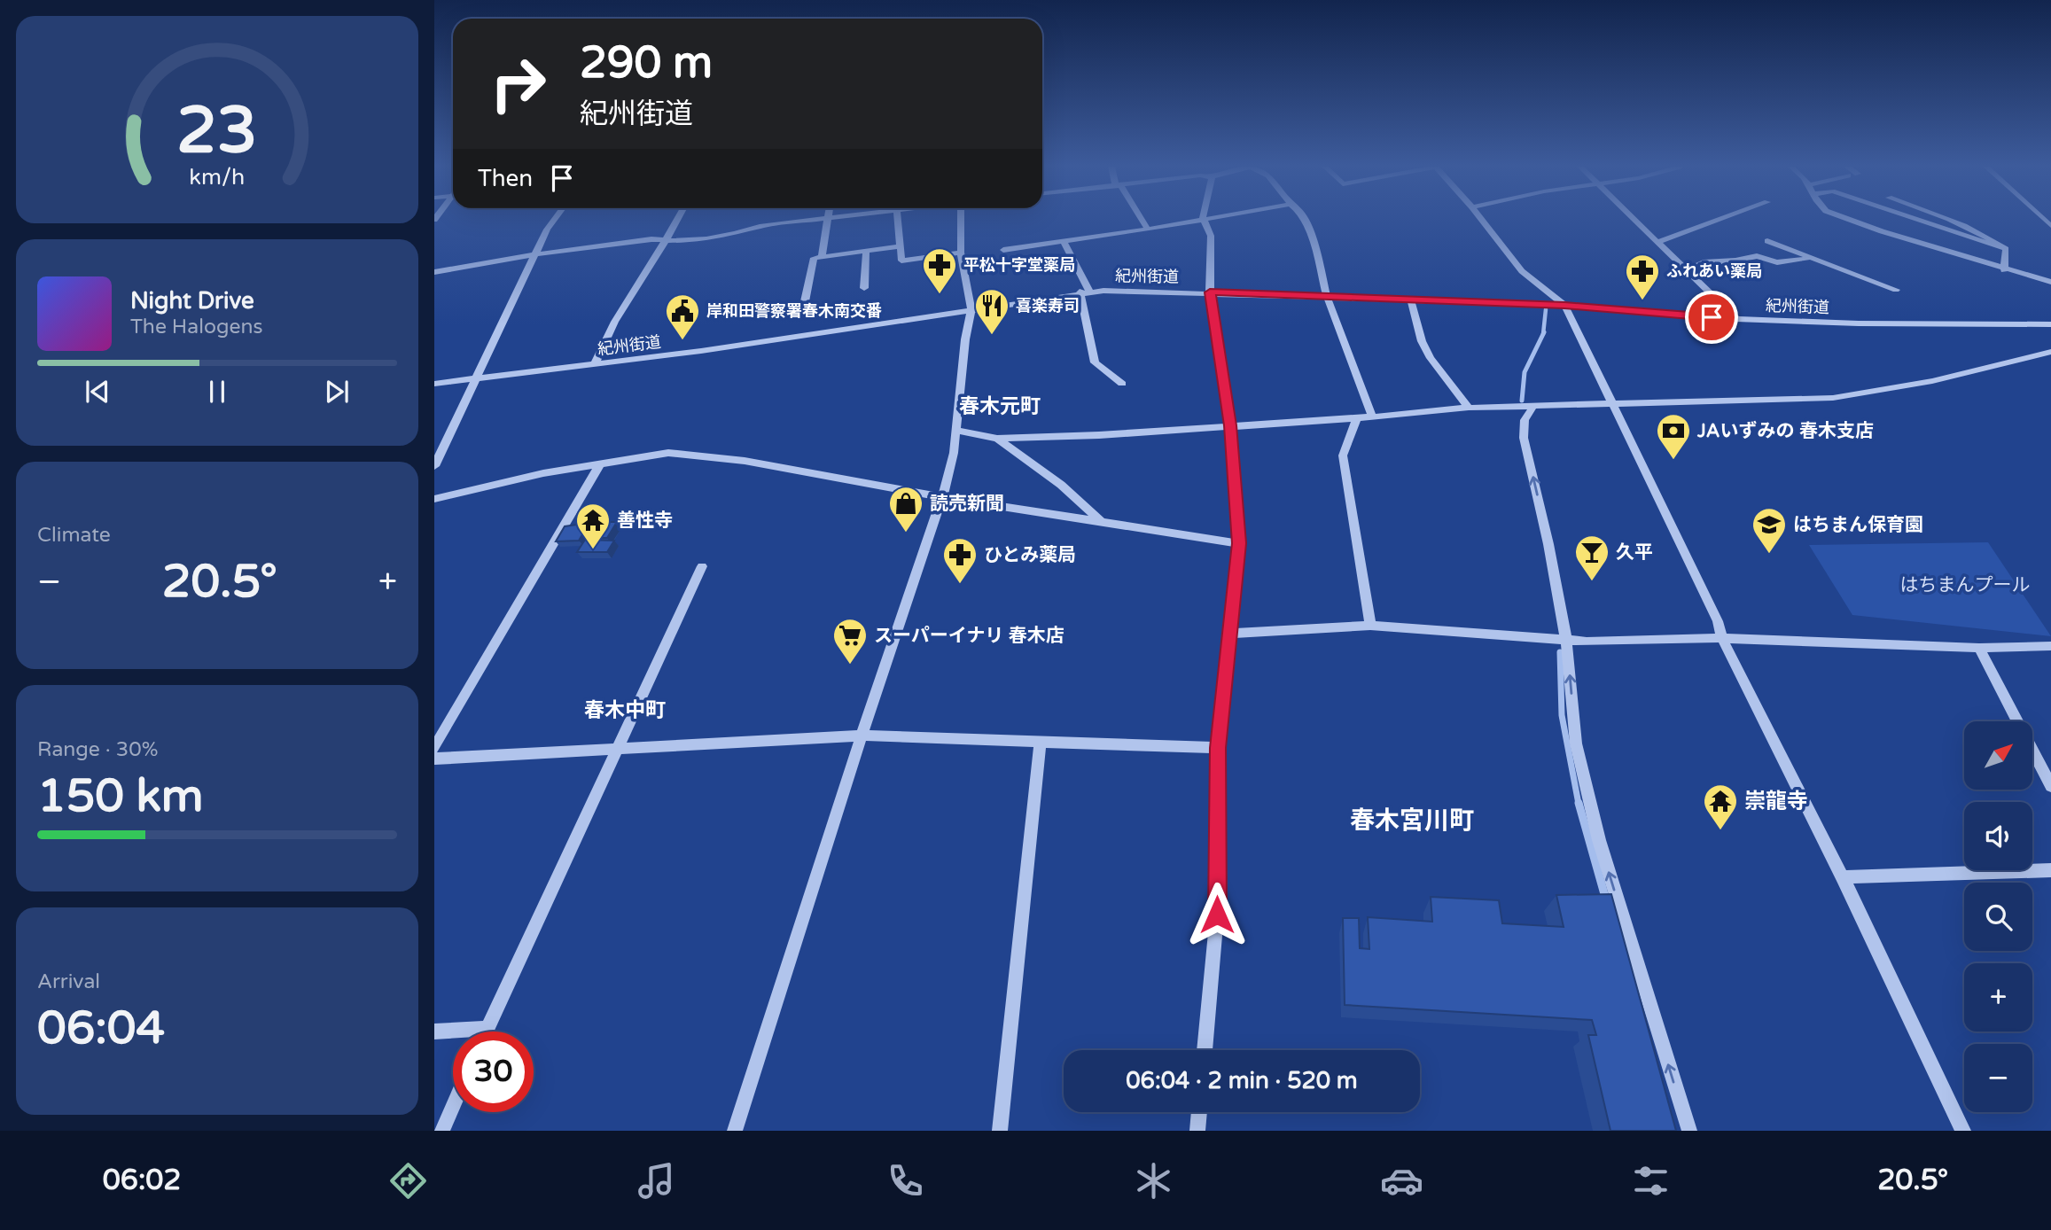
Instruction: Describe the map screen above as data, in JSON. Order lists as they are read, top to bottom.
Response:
{
  "streets": {
    "street": ["紀州街道"]
  },
  "districts": ["春木元町", "春木中町", "春木宮川町"],
  "parks": ["はちまんプール"],
  "places": {
    "pharmacy": ["平松十字堂薬局", "ふれあい薬局", "ひとみ薬局"],
    "restaurant": ["喜楽寿司"],
    "public building": ["岸和田警察署春木南交番"],
    "bank": ["JAいずみの 春木支店"],
    "shop": ["読売新聞"],
    "temple": ["善性寺", "崇龍寺"],
    "school or university": ["はちまん保育園"],
    "bar": ["久平"],
    "supermarket": ["スーパーイナリ 春木店"]
  },
  "north": "top right",
  "page": {
    "turn": ["290 m", "紀州街道"],
    "then": "Then",
    "song": ["Night Drive", "The Halogens"],
    "tile": [
      "Climate",
      ["Range · 30%", "150 km"],
      ["Arrival", "06:04"]
    ],
    "heat": ["−", "20.5°", "+"],
    "map_buttons": ["+", "−"],
    "limit": "30",
    "trip": "06:04 · 2 min · 520 m",
    "tabs": ["06:02", "20.5°"],
    "gauge": ["23", "km/h"]
  }
}
